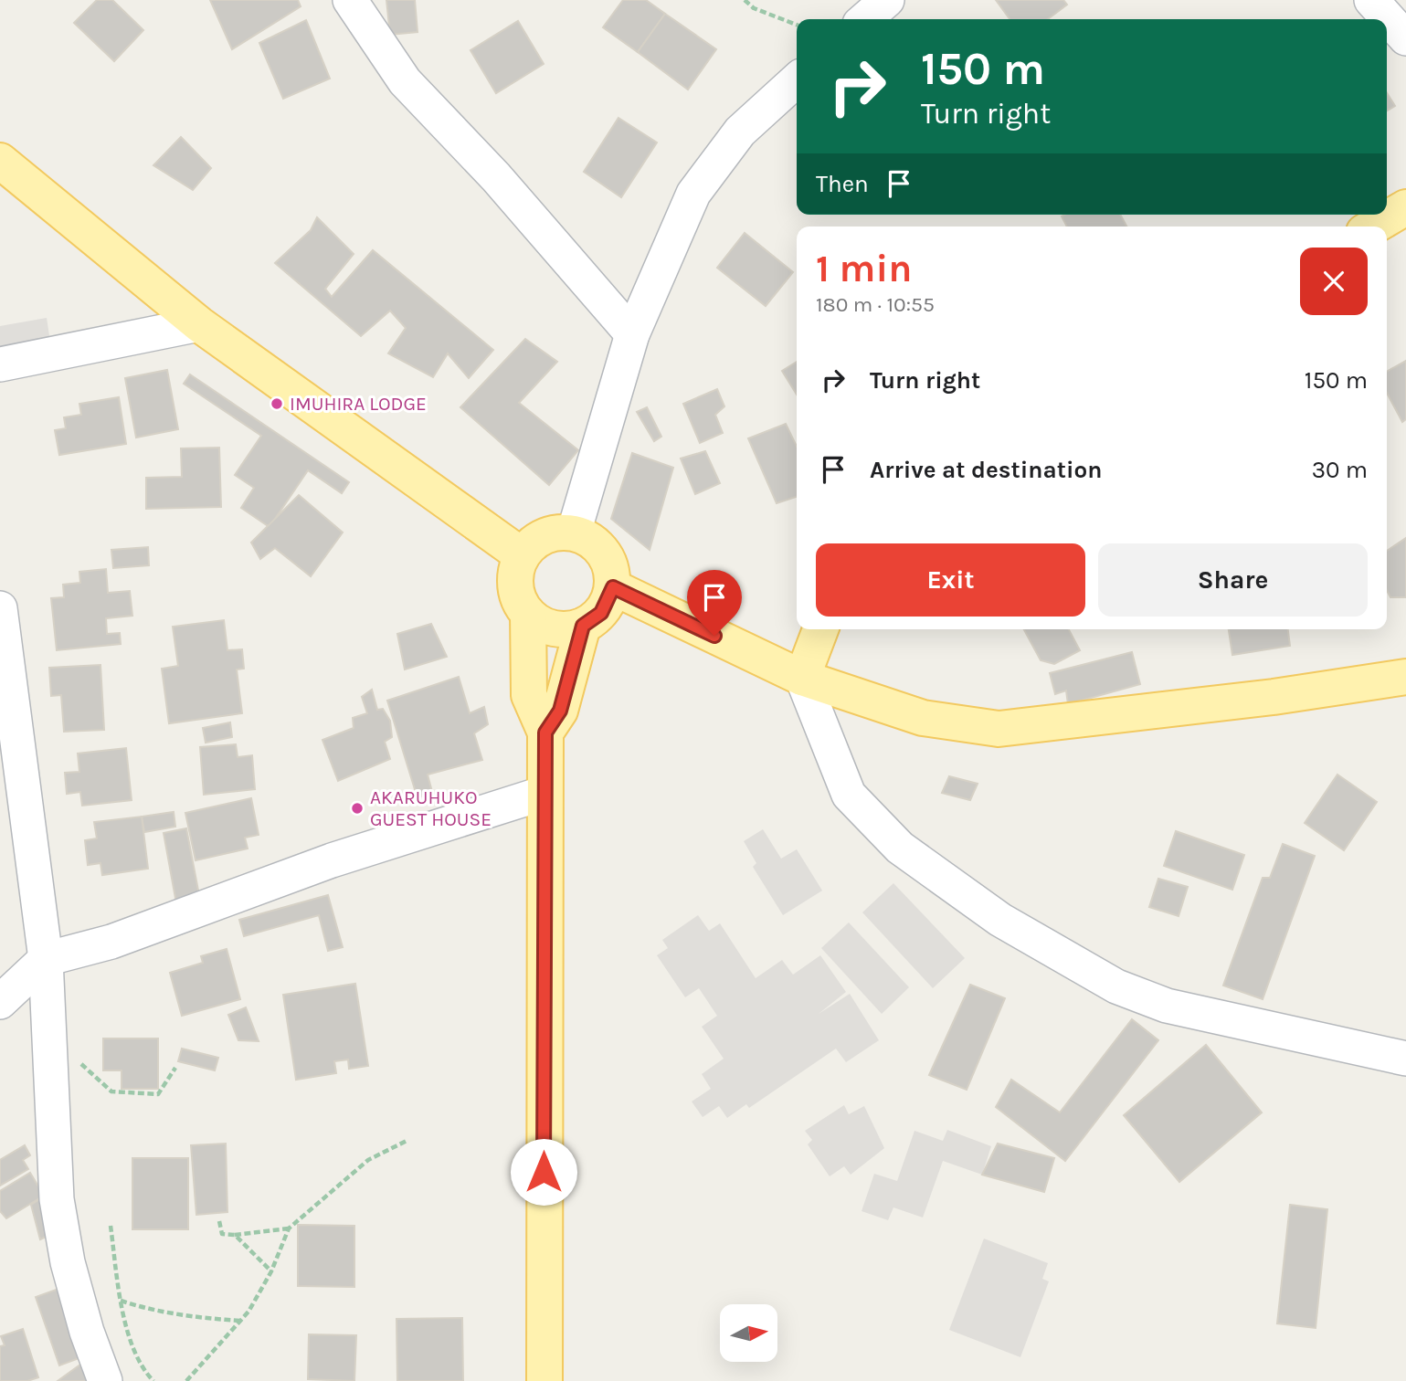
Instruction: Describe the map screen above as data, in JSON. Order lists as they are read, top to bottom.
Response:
{
  "places": ["IMUHIRA LODGE", "AKARUHUKO GUEST HOUSE"],
  "north": "right",
  "page": {
    "turn": ["150 m", "Turn right"],
    "then": "Then",
    "heading": ["1 min", "180 m · 10:55"],
    "list": [
      {
        "name": "Turn right",
        "value": "150 m"
      },
      {
        "name": "Arrive at destination",
        "value": "30 m"
      }
    ],
    "buttons": ["Exit", "Share"]
  }
}
